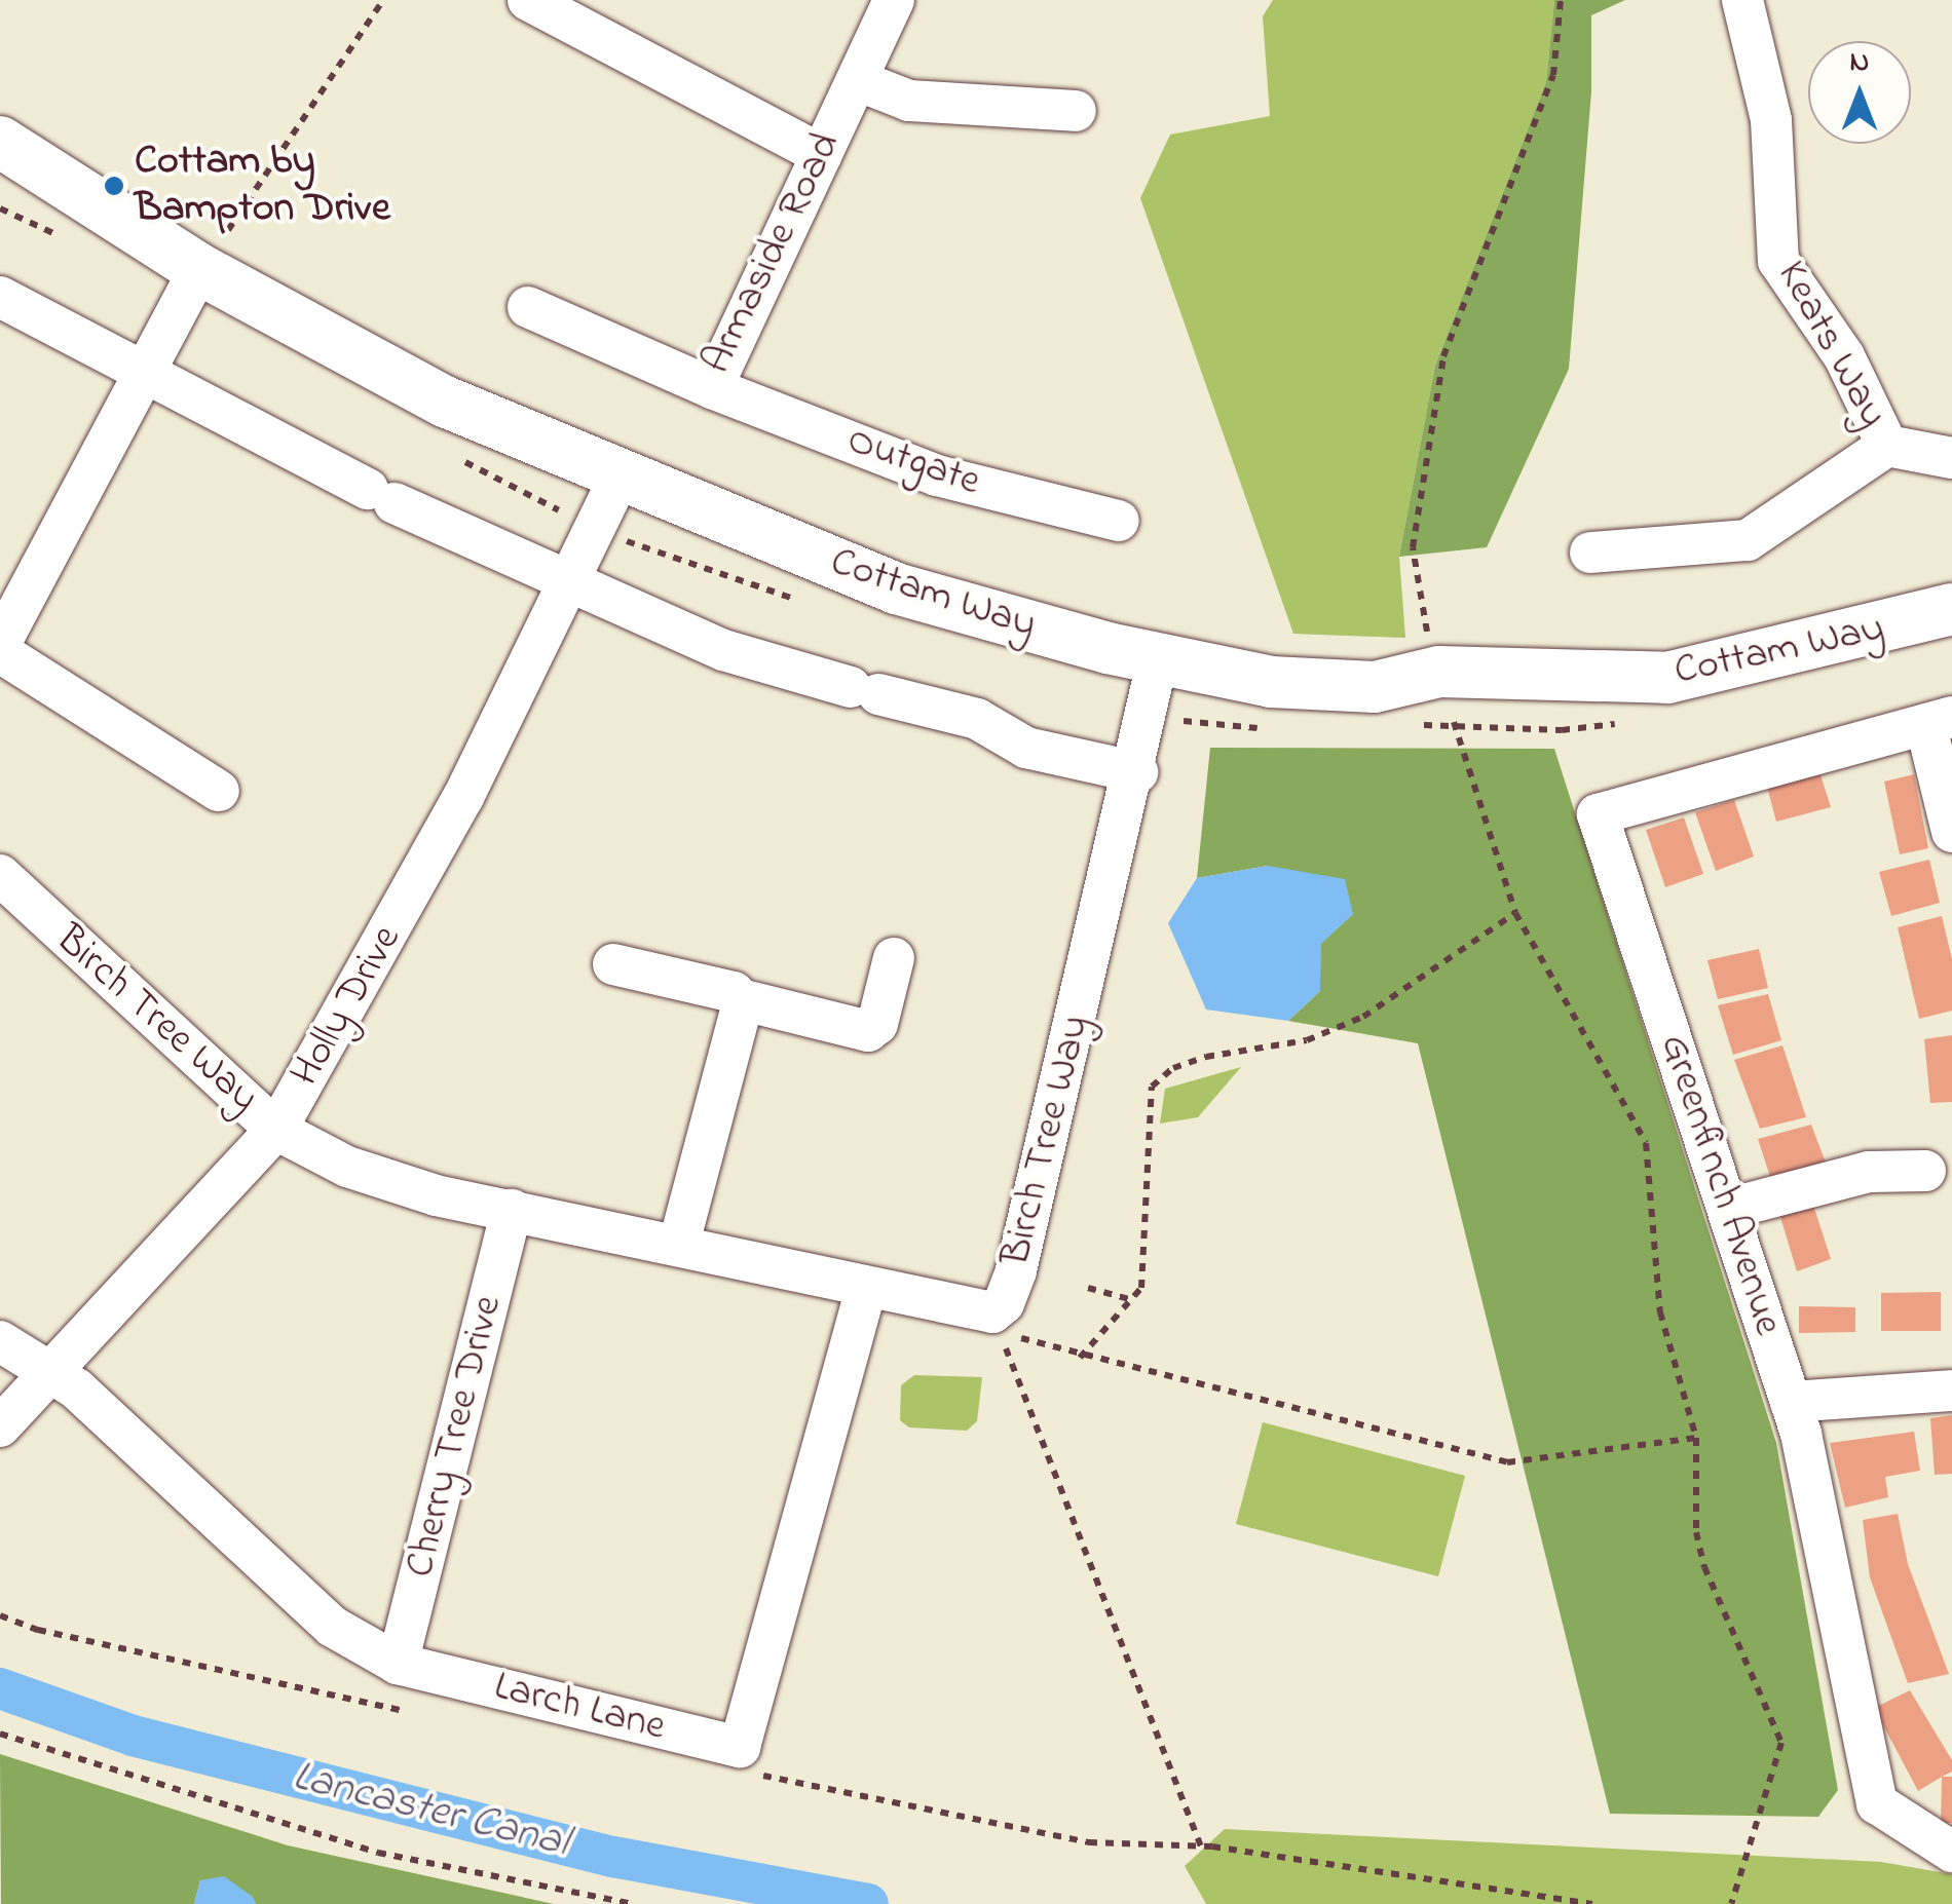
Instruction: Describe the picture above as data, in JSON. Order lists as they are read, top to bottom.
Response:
{
  "streets": {
    "main road": ["Cottam Way"],
    "street": [
      "Armaside Road",
      "Keats Way",
      "Outgate",
      "Holly Drive",
      "Birch Tree Way",
      "Greenfinch Avenue",
      "Cherry Tree Drive",
      "Larch Lane"
    ]
  },
  "crossings": [
    ["Armaside Road", "Outgate"],
    ["Cottam Way", "Holly Drive"],
    ["Cottam Way", "Birch Tree Way"],
    ["Holly Drive", "Birch Tree Way"],
    ["Holly Drive", "Larch Lane"],
    ["Birch Tree Way", "Cherry Tree Drive"],
    ["Birch Tree Way", "Larch Lane"],
    ["Cherry Tree Drive", "Larch Lane"]
  ],
  "water": ["Lancaster Canal"],
  "places": ["Cottam by Bampton Drive"],
  "north": "top"
}
